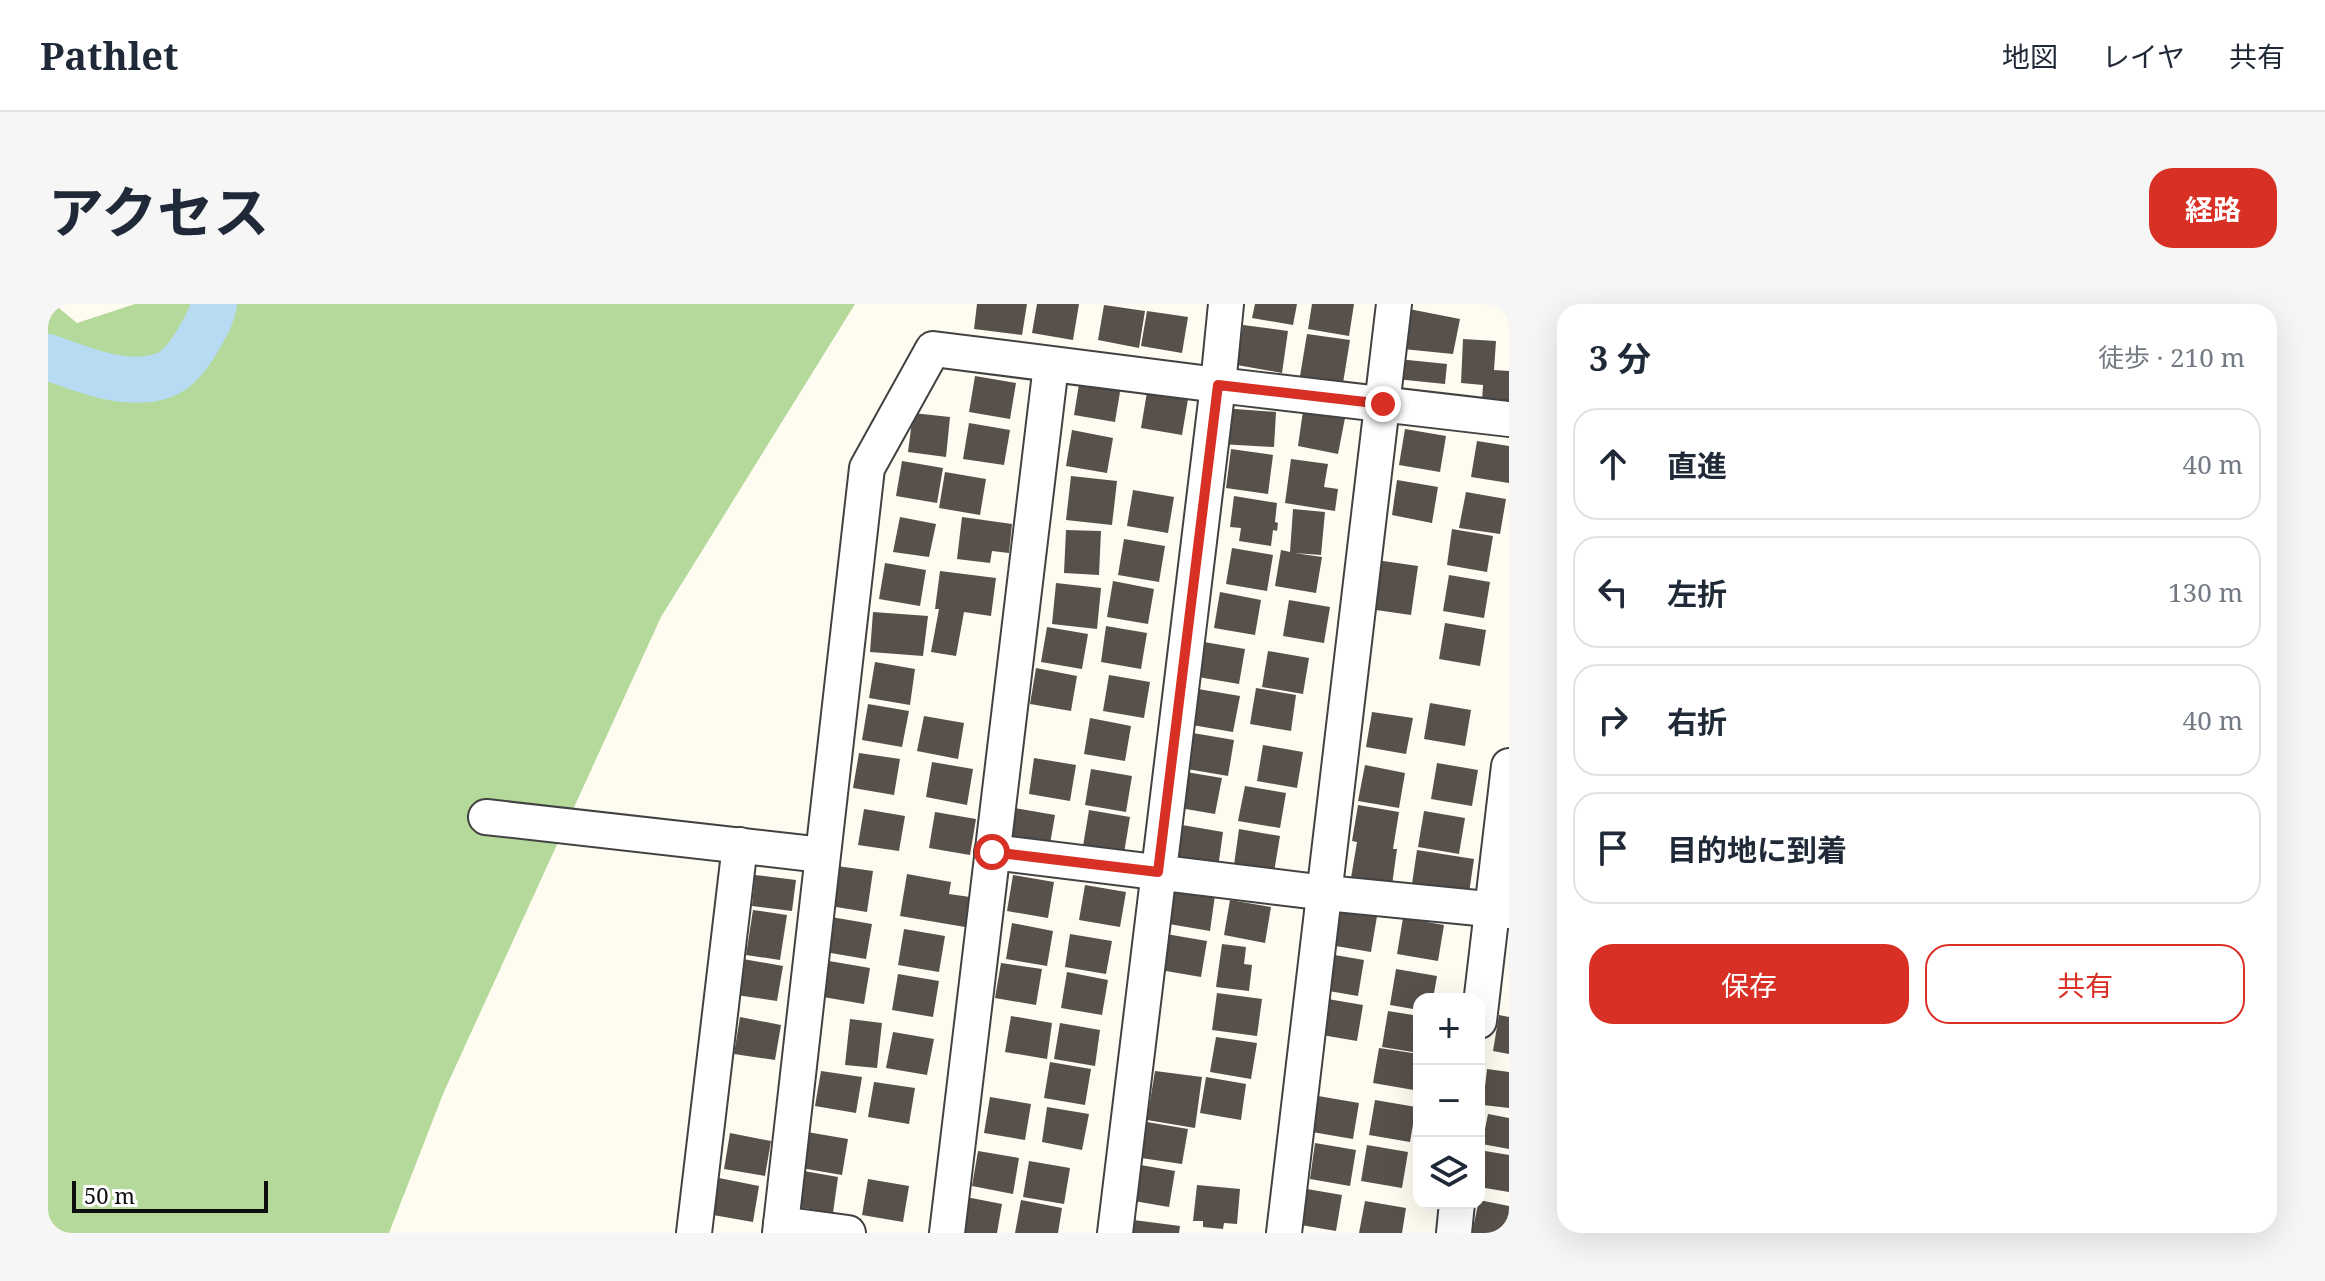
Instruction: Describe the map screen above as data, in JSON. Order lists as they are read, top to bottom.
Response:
{
  "scale_bar": "50 m",
  "page": {
    "header": "Pathlet",
    "nav": ["地図", "レイヤ", "共有"],
    "title": "アクセス",
    "buttons": [
      "経路",
      ["保存", "共有"]
    ],
    "heading": ["3 分", "徒歩 · 210 m"],
    "list": [
      ["直進", "40 m"],
      ["左折", "130 m"],
      ["右折", "40 m"],
      "目的地に到着"
    ],
    "map_buttons": ["+", "−"],
    "scale": "50 m"
  }
}
